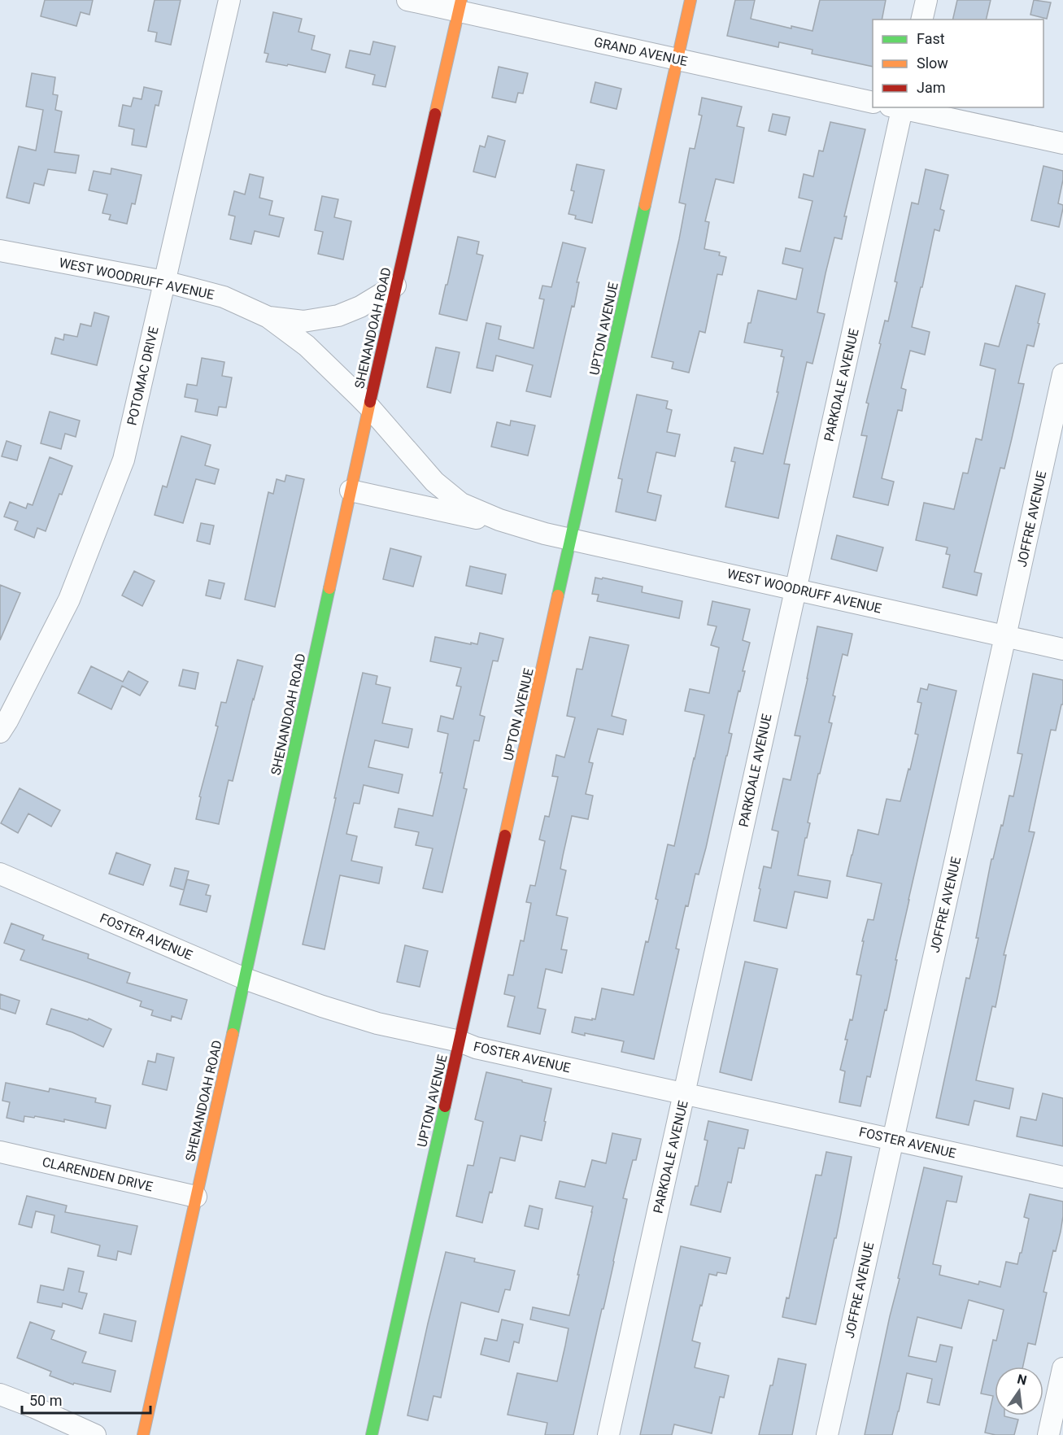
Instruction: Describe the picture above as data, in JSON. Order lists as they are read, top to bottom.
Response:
{
  "streets": {
    "street": [
      "GRAND AVENUE",
      "WEST WOODRUFF AVENUE",
      "SHENANDOAH ROAD",
      "UPTON AVENUE",
      "POTOMAC DRIVE",
      "PARKDALE AVENUE",
      "JOFFRE AVENUE",
      "FOSTER AVENUE",
      "CLARENDEN DRIVE"
    ]
  },
  "crossings": [
    ["GRAND AVENUE", "SHENANDOAH ROAD"],
    ["GRAND AVENUE", "UPTON AVENUE"],
    ["WEST WOODRUFF AVENUE", "SHENANDOAH ROAD"],
    ["WEST WOODRUFF AVENUE", "UPTON AVENUE"],
    ["WEST WOODRUFF AVENUE", "POTOMAC DRIVE"],
    ["WEST WOODRUFF AVENUE", "PARKDALE AVENUE"],
    ["WEST WOODRUFF AVENUE", "JOFFRE AVENUE"],
    ["SHENANDOAH ROAD", "FOSTER AVENUE"],
    ["SHENANDOAH ROAD", "CLARENDEN DRIVE"],
    ["UPTON AVENUE", "FOSTER AVENUE"],
    ["PARKDALE AVENUE", "FOSTER AVENUE"],
    ["JOFFRE AVENUE", "FOSTER AVENUE"]
  ],
  "legend": ["Fast", "Slow", "Jam"],
  "scale_bar": "50 m",
  "north": "top"
}
